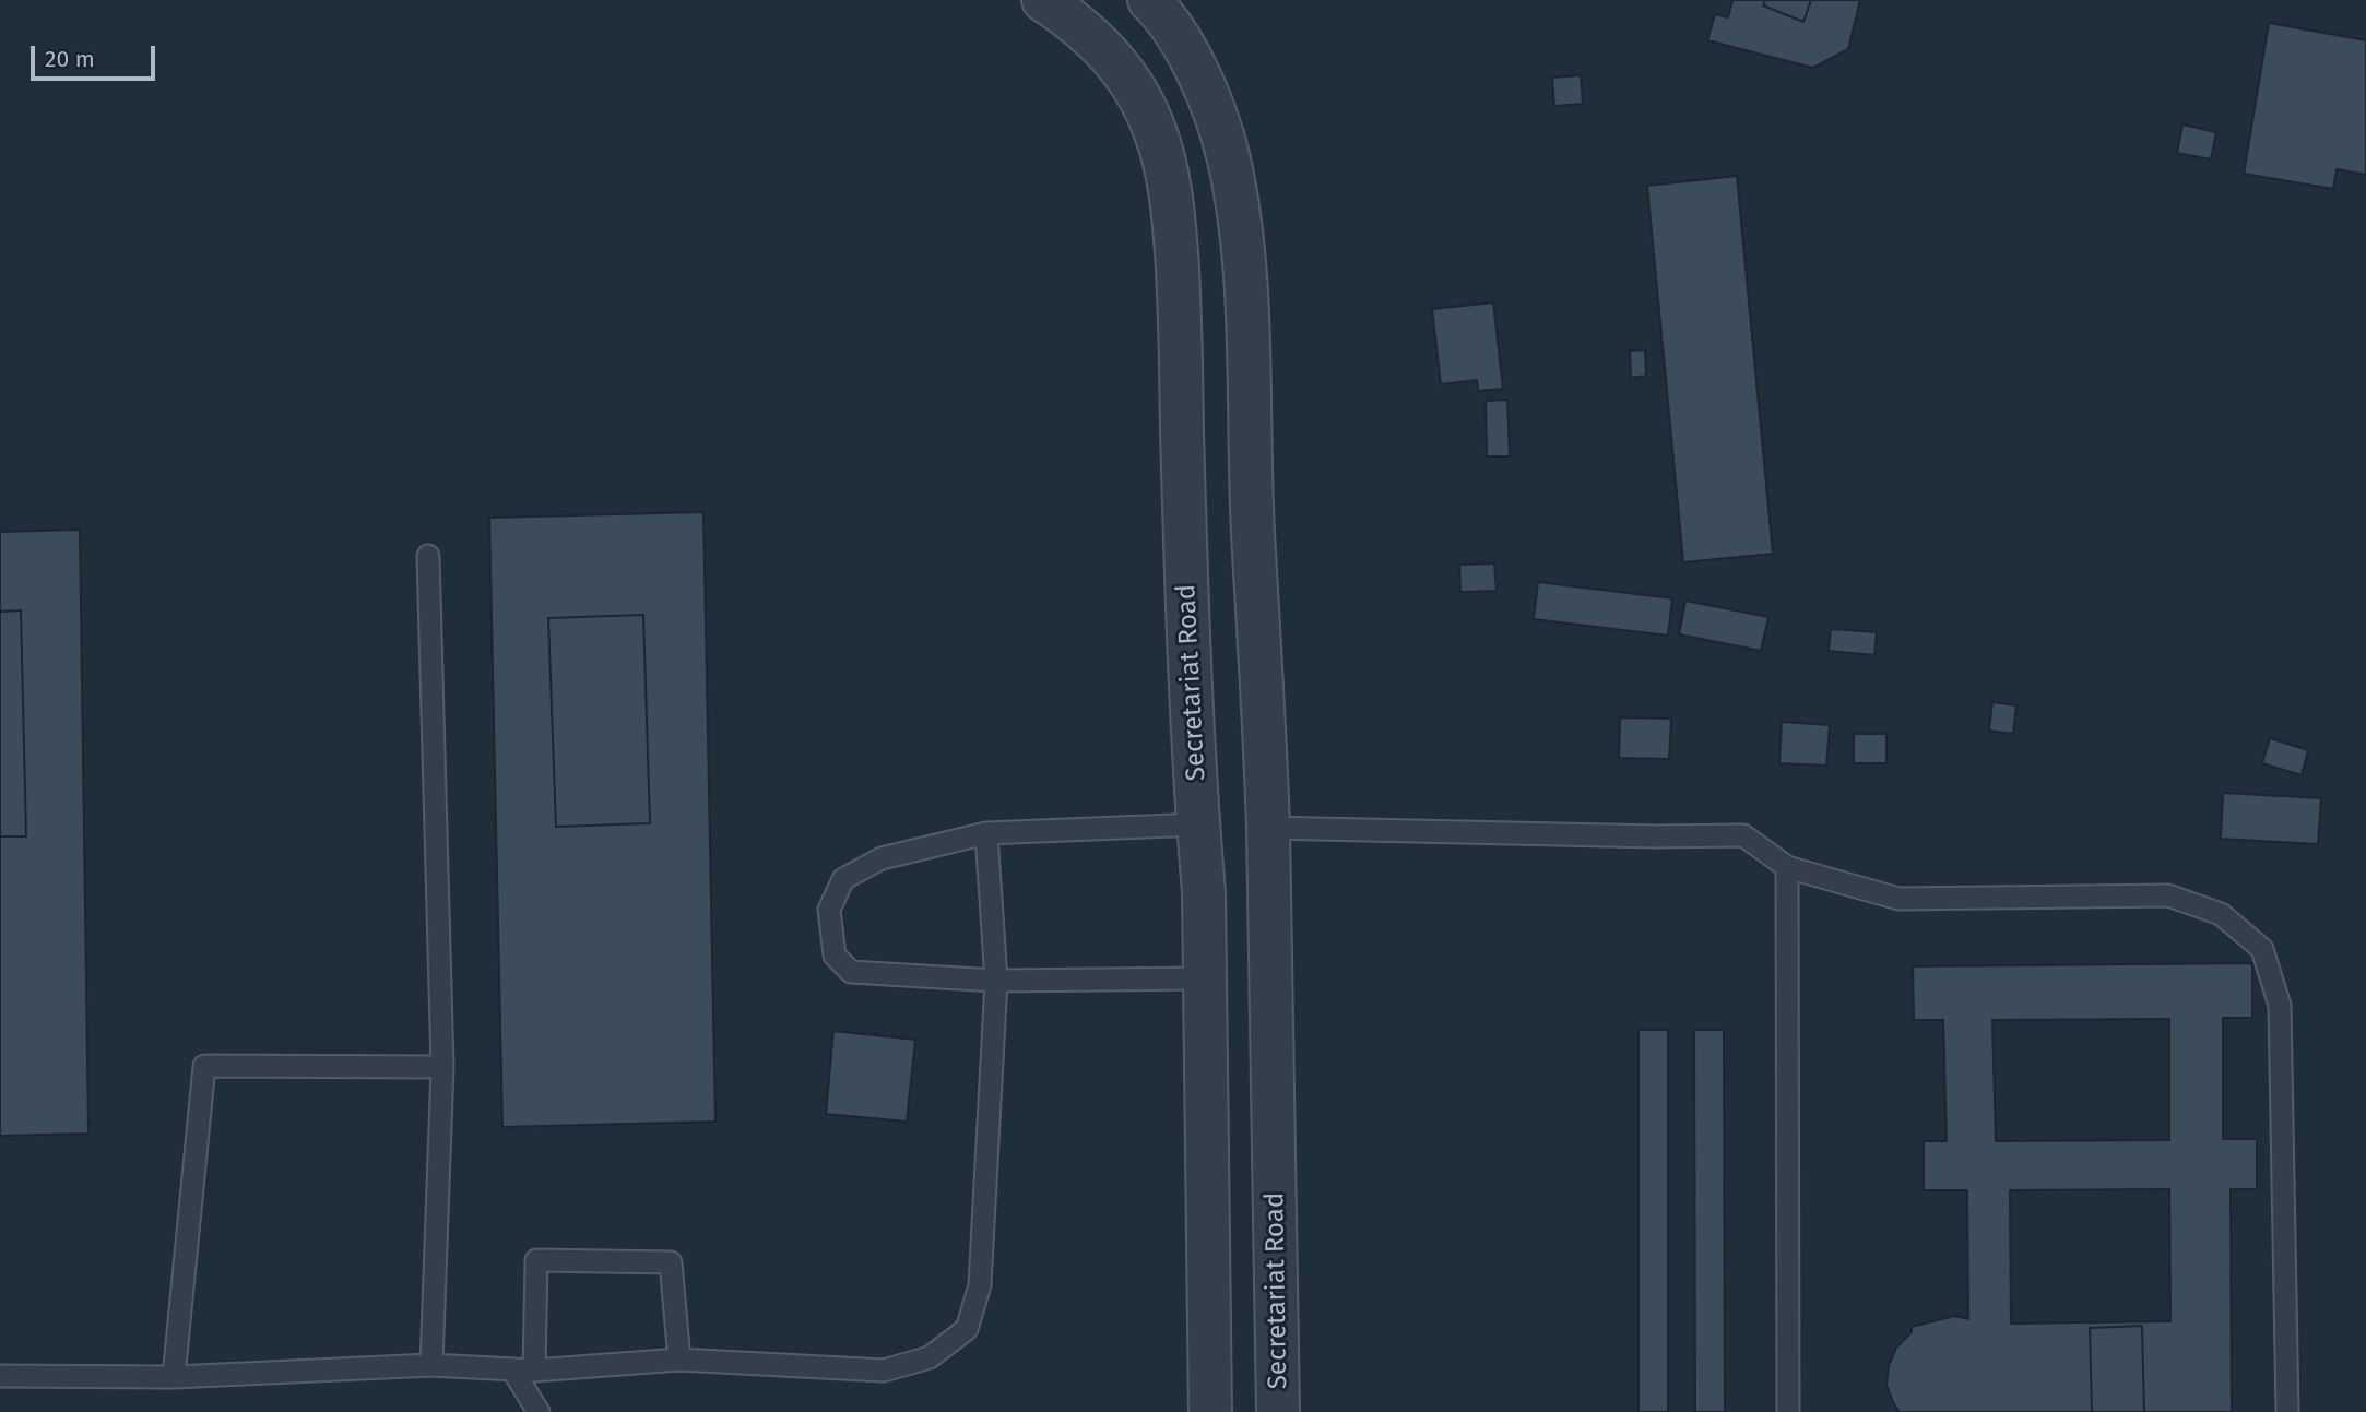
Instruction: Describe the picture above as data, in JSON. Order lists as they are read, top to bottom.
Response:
{
  "streets": {
    "street": ["Secretariat Road"]
  },
  "scale_bar": "20 m"
}
